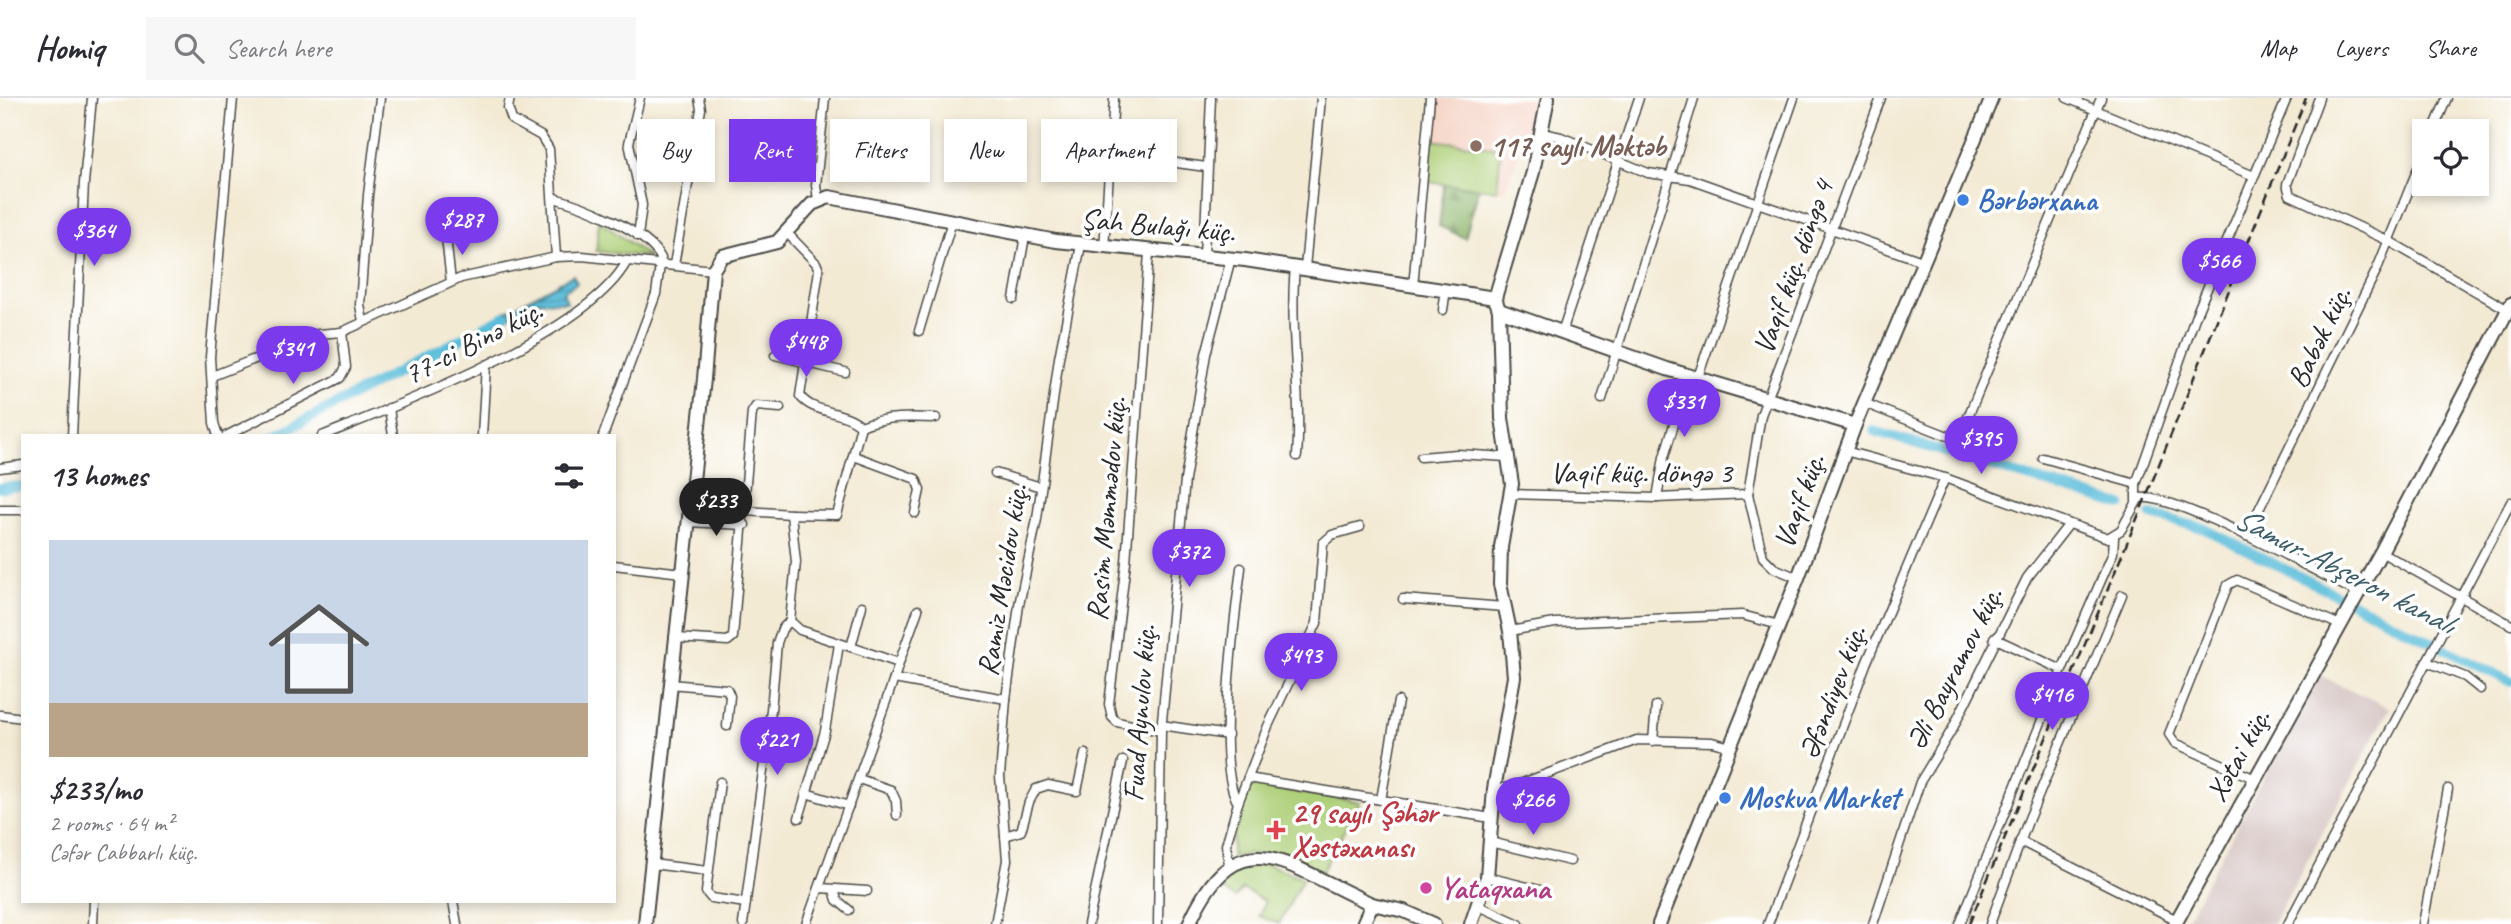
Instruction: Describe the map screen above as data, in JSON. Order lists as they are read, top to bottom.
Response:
{
  "streets": {
    "street": [
      "Şah Bulağı küç.",
      "Vaqif küç. döngə 4",
      "Babək küç.",
      "77-ci Binə küç.",
      "Vaqif küç. döngə 3",
      "Vaqif küç.",
      "Rasim Məmmədov küç.",
      "Ramiz Məcidov küç.",
      "Əli Bayramov küç.",
      "Əfəndiyev küç.",
      "Fuad Aynulov küç.",
      "Xətai küç."
    ]
  },
  "crossings": [
    ["Şah Bulağı küç.", "Vaqif küç. döngə 4"],
    ["Şah Bulağı küç.", "Vaqif küç."],
    ["Şah Bulağı küç.", "Rasim Məmmədov küç."],
    ["Şah Bulağı küç.", "Ramiz Məcidov küç."],
    ["Şah Bulağı küç.", "Fuad Aynulov küç."],
    ["Vaqif küç. döngə 4", "Vaqif küç. döngə 3"],
    ["Vaqif küç. döngə 3", "Vaqif küç."],
    ["Rasim Məmmədov küç.", "Fuad Aynulov küç."]
  ],
  "water": ["Samur-Abşeron kanalı"],
  "places": {
    "other": [
      "117 saylı Məktəb",
      "Bərbərxana",
      "Moskva Market",
      "Yataqxana"
    ],
    "health": ["29 saylı Şəhər Xəstəxanası"]
  },
  "page": {
    "header": "Homiq",
    "search": "Search here",
    "nav": ["Map", "Layers", "Share"],
    "chip": [
      "Buy",
      "Rent",
      "Filters",
      "New",
      "Apartment"
    ],
    "price": [
      "$287",
      "$364",
      "$566",
      "$448",
      "$341",
      "$331",
      "$395",
      "$233",
      "$372",
      "$493",
      "$416",
      "$221",
      "$266"
    ],
    "heading": "13 homes",
    "list": [
      {
        "name": "$233/mo",
        "note": "2 rooms · 64 m² · Cəfər Cabbarlı küç."
      }
    ]
  }
}
